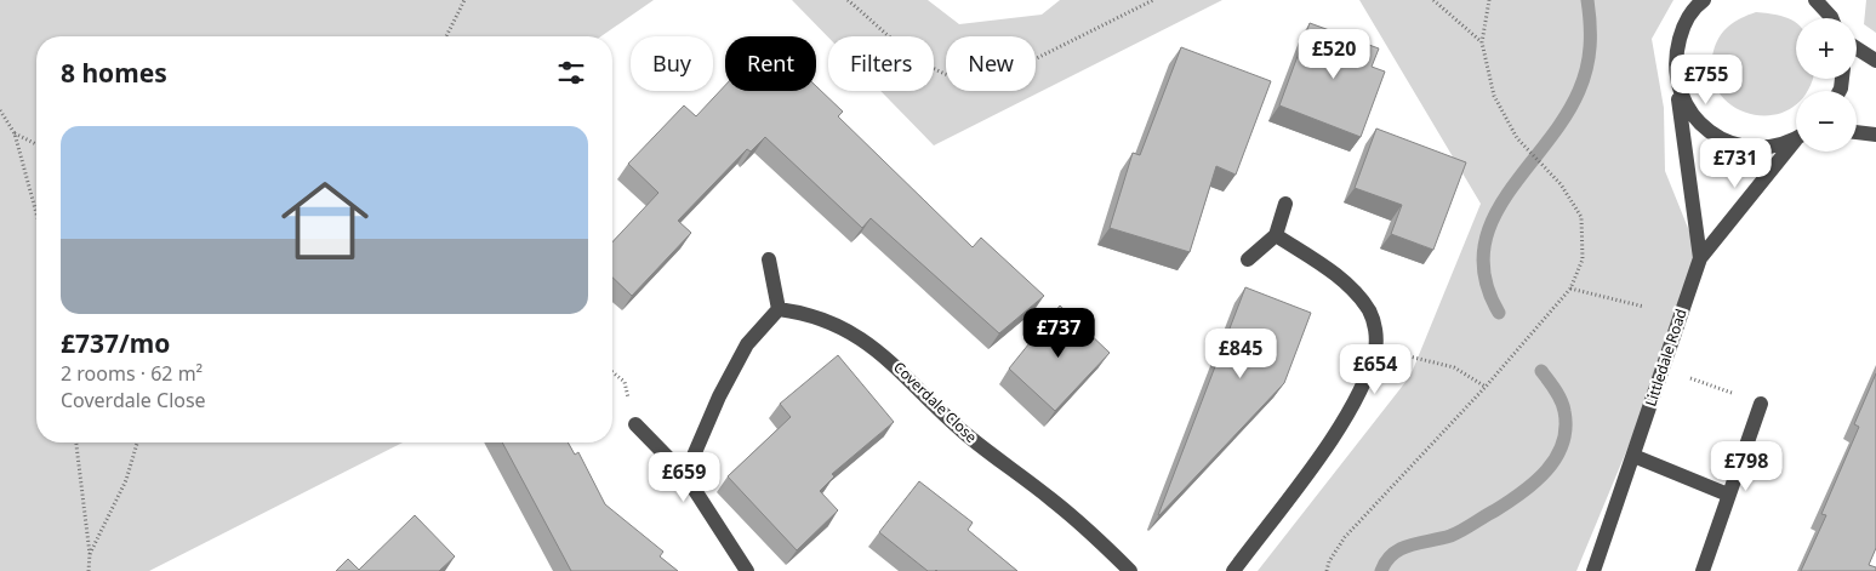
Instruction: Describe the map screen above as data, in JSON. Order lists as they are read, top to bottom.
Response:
{
  "streets": {
    "street": ["Littledale Road", "Coverdale Close"]
  },
  "page": {
    "map_buttons": ["+", "−"],
    "price": [
      "£520",
      "£755",
      "£731",
      "£737",
      "£845",
      "£654",
      "£798",
      "£659"
    ],
    "chip": [
      "Buy",
      "Rent",
      "Filters",
      "New"
    ],
    "heading": "8 homes",
    "list": [
      {
        "name": "£737/mo",
        "note": "2 rooms · 62 m² · Coverdale Close"
      }
    ]
  }
}
